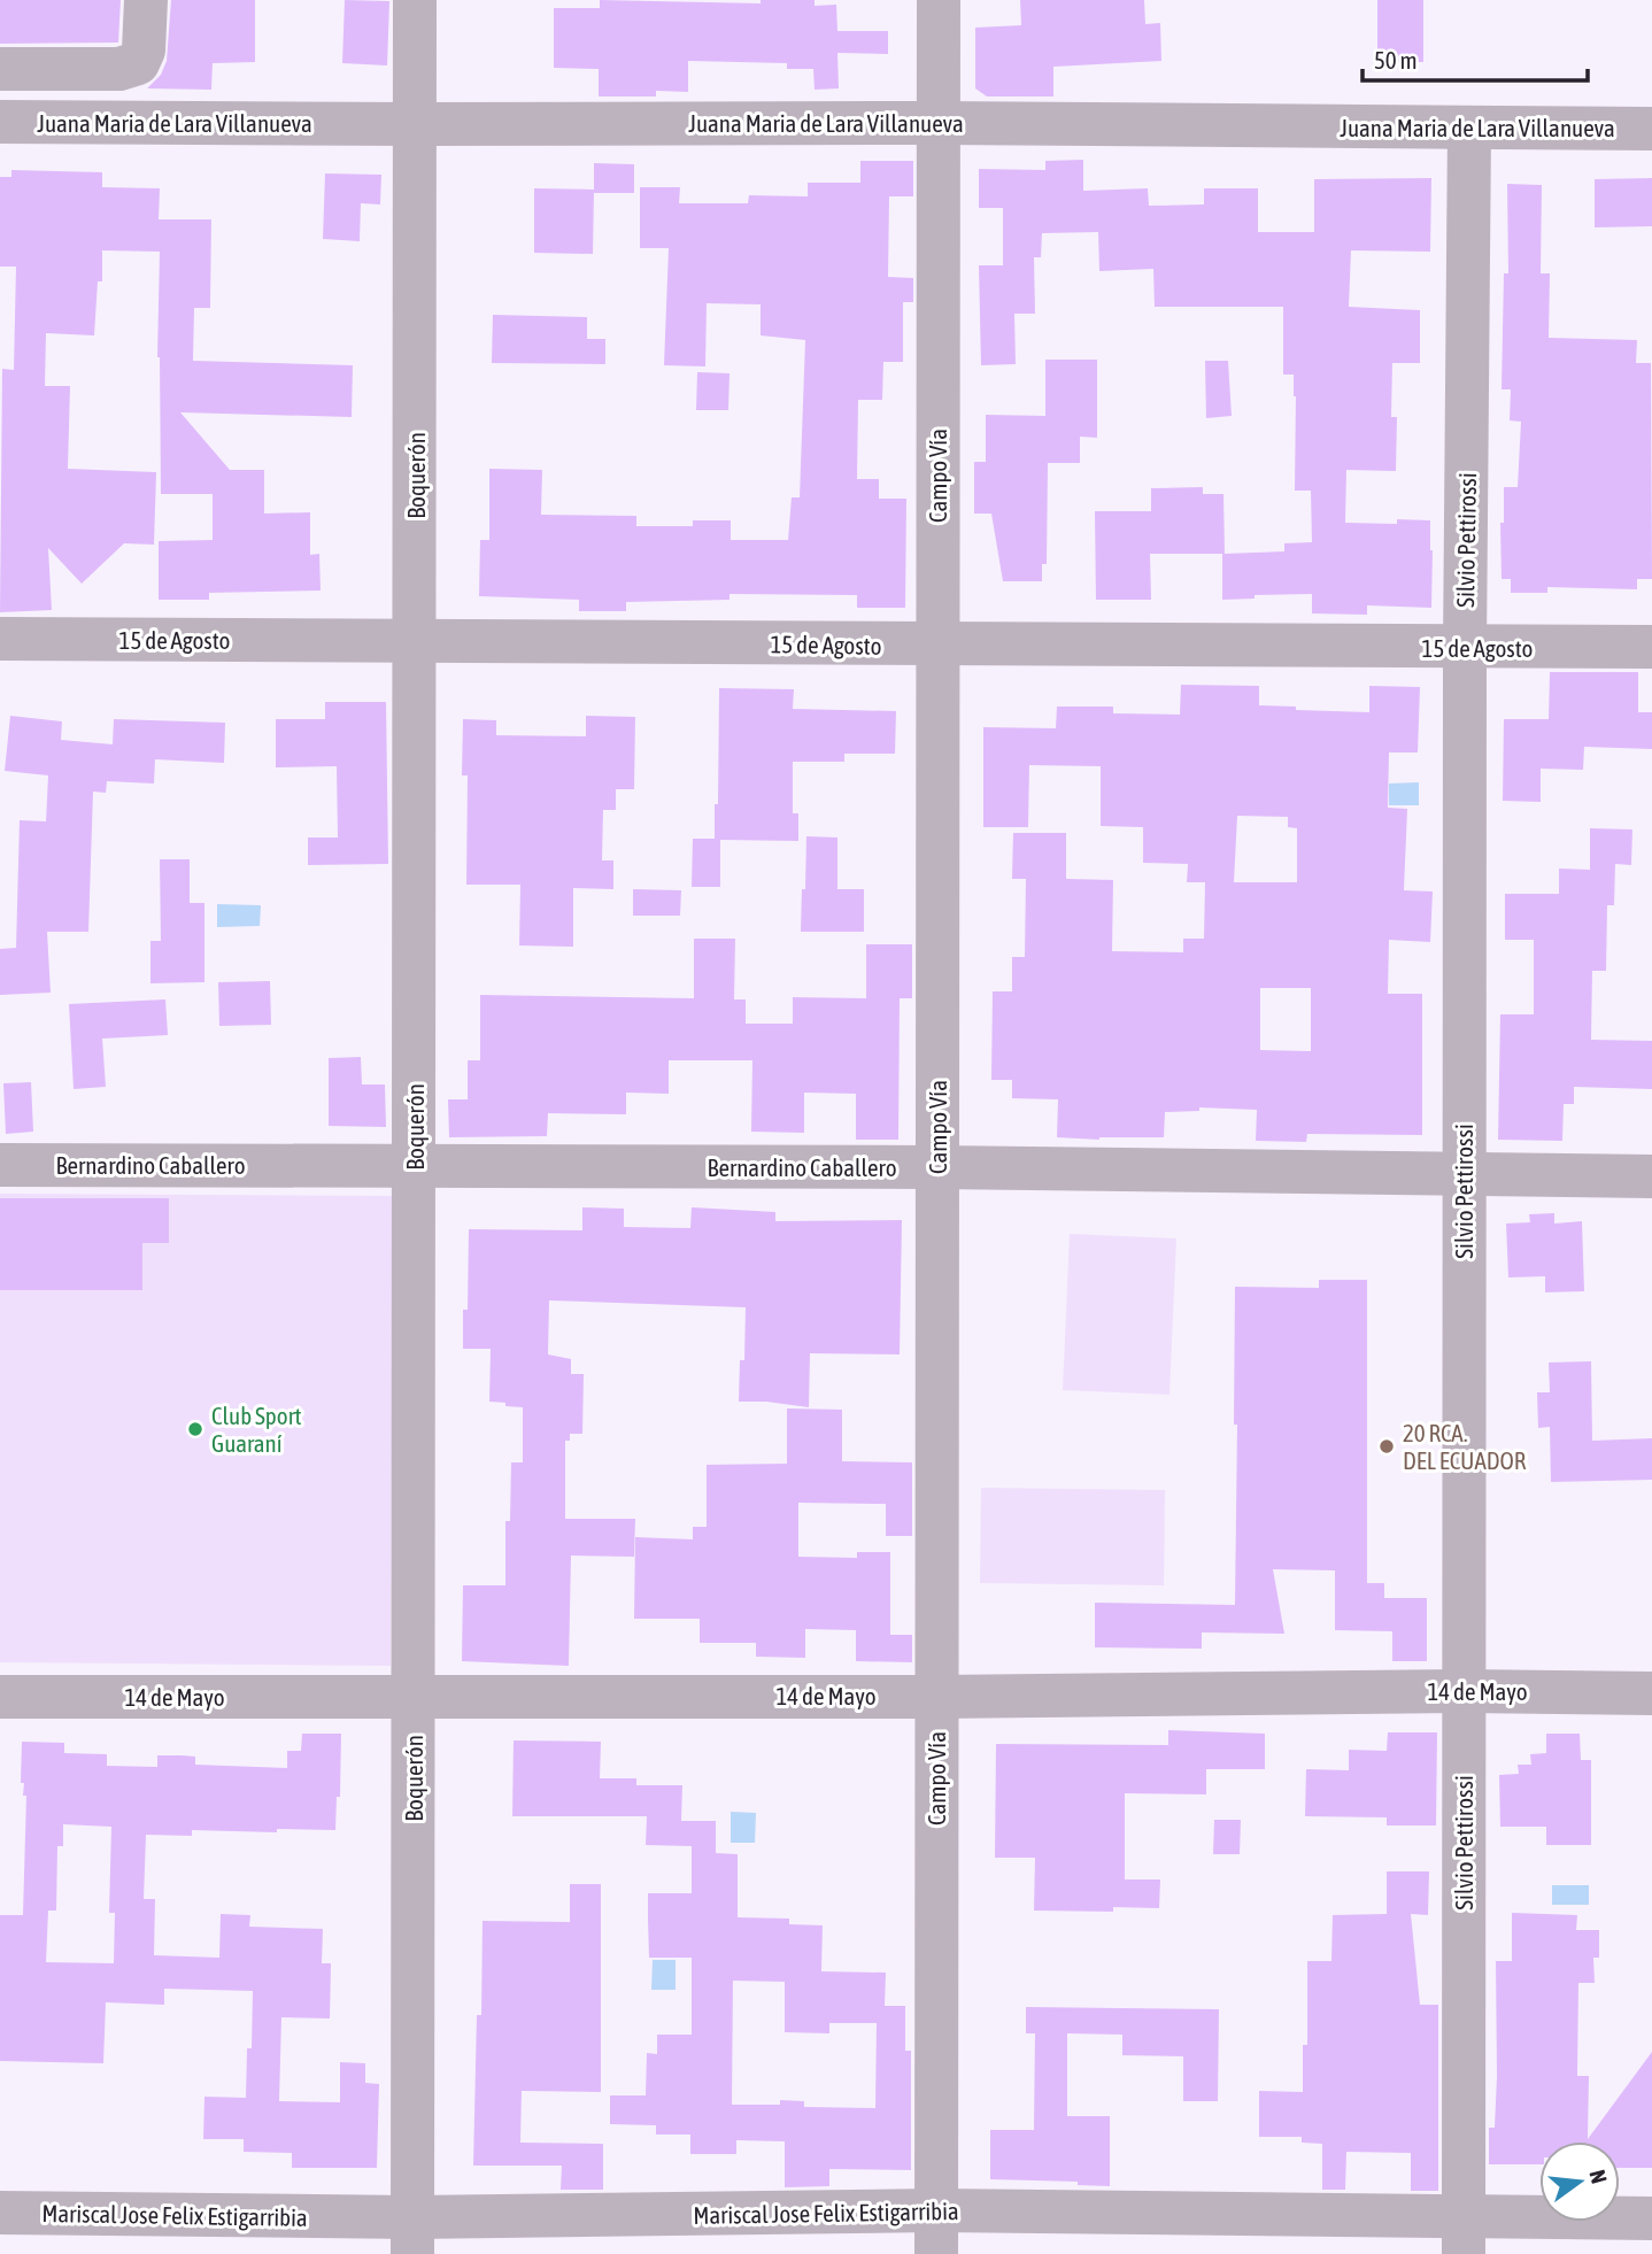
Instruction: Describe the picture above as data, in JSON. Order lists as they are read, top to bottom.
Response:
{
  "streets": {
    "street": [
      "Juana Maria de Lara Villanueva",
      "Boquerón",
      "Campo Vía",
      "Silvio Pettirossi",
      "15 de Agosto",
      "Bernardino Caballero",
      "14 de Mayo",
      "Mariscal Jose Felix Estigarribia"
    ]
  },
  "crossings": [
    ["Juana Maria de Lara Villanueva", "Boquerón"],
    ["Juana Maria de Lara Villanueva", "Campo Vía"],
    ["Juana Maria de Lara Villanueva", "Silvio Pettirossi"],
    ["Boquerón", "15 de Agosto"],
    ["Boquerón", "Bernardino Caballero"],
    ["Boquerón", "14 de Mayo"],
    ["Boquerón", "Mariscal Jose Felix Estigarribia"],
    ["Campo Vía", "15 de Agosto"],
    ["Campo Vía", "Bernardino Caballero"],
    ["Campo Vía", "14 de Mayo"],
    ["Campo Vía", "Mariscal Jose Felix Estigarribia"],
    ["Silvio Pettirossi", "15 de Agosto"],
    ["Silvio Pettirossi", "Bernardino Caballero"],
    ["Silvio Pettirossi", "14 de Mayo"],
    ["Silvio Pettirossi", "Mariscal Jose Felix Estigarribia"]
  ],
  "places": ["Club Sport Guaraní", "20 RCA. DEL ECUADOR"],
  "scale_bar": "50 m",
  "north": "right"
}
